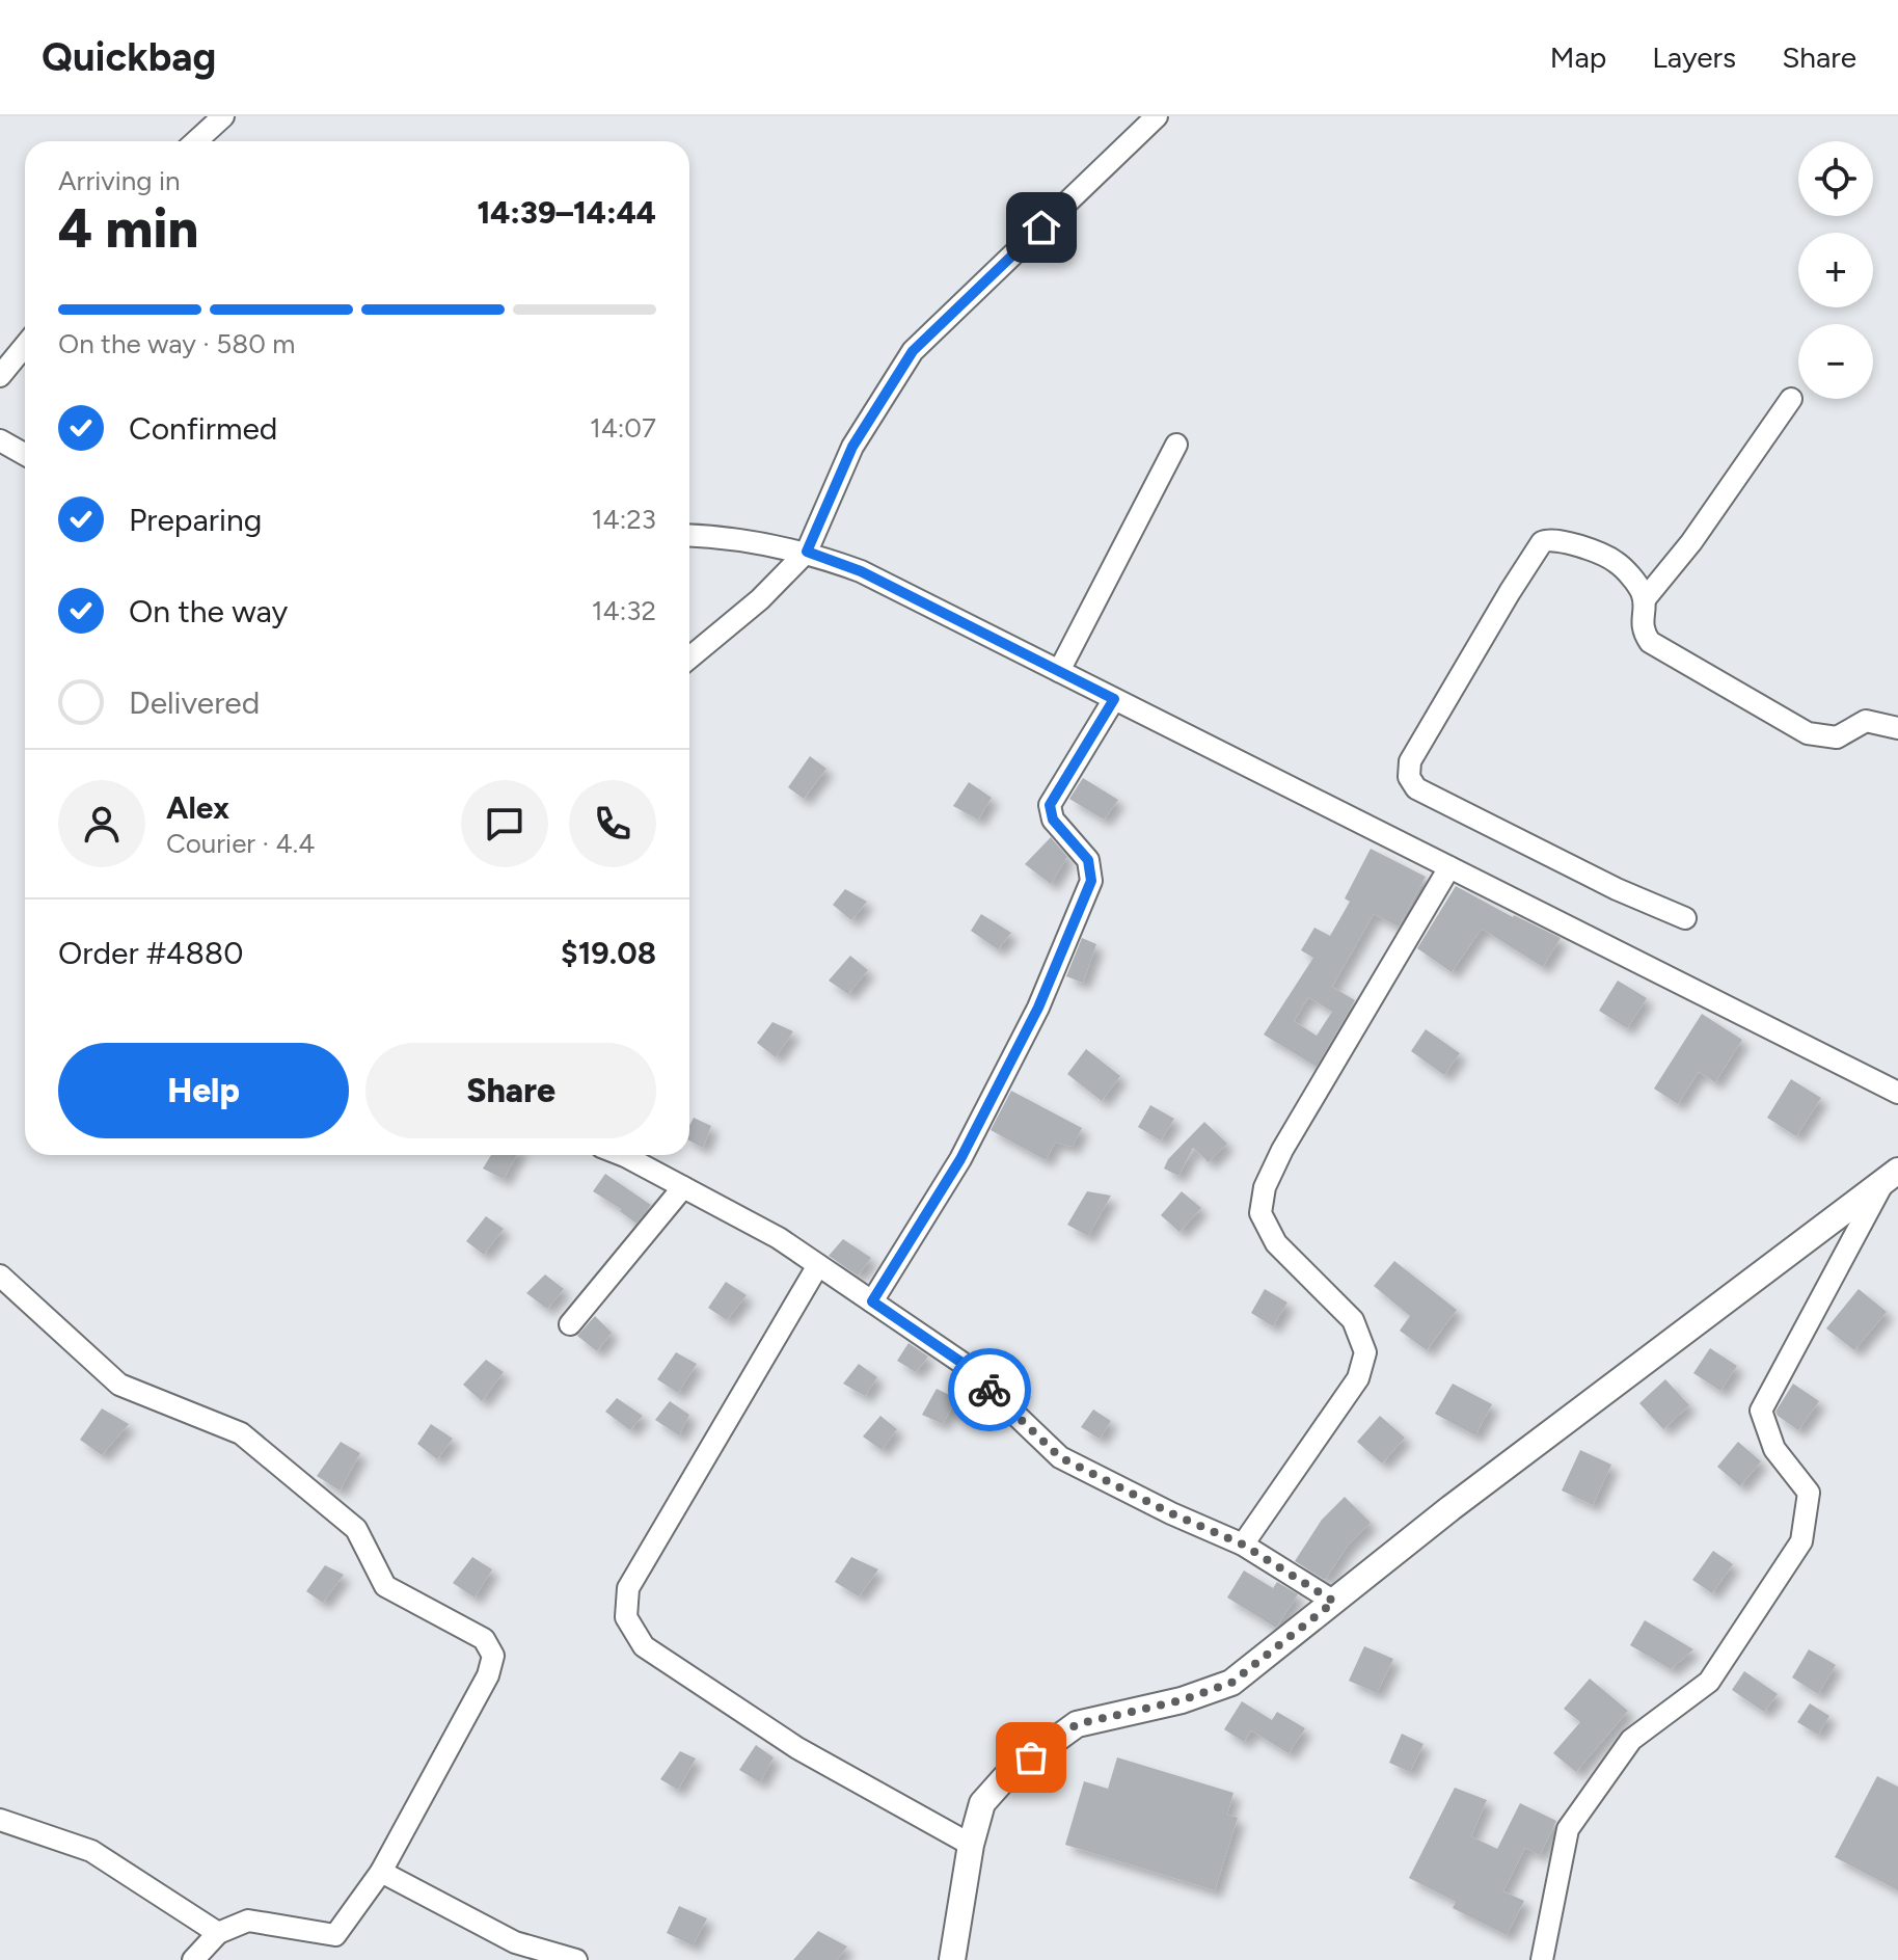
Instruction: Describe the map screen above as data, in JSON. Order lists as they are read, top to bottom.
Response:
{
  "page": {
    "header": "Quickbag",
    "nav": ["Map", "Layers", "Share"],
    "map_buttons": ["+", "−"],
    "heading": ["4 min", "Arriving in", "14:39–14:44"],
    "panel": [
      "Alex",
      "Courier · 4.4",
      "Order #4880",
      "$19.08"
    ],
    "bar": "On the way · 580 m",
    "list": [
      ["Confirmed", "14:07"],
      ["Preparing", "14:23"],
      ["On the way", "14:32"],
      "Delivered"
    ],
    "buttons": ["Help", "Share"]
  }
}
